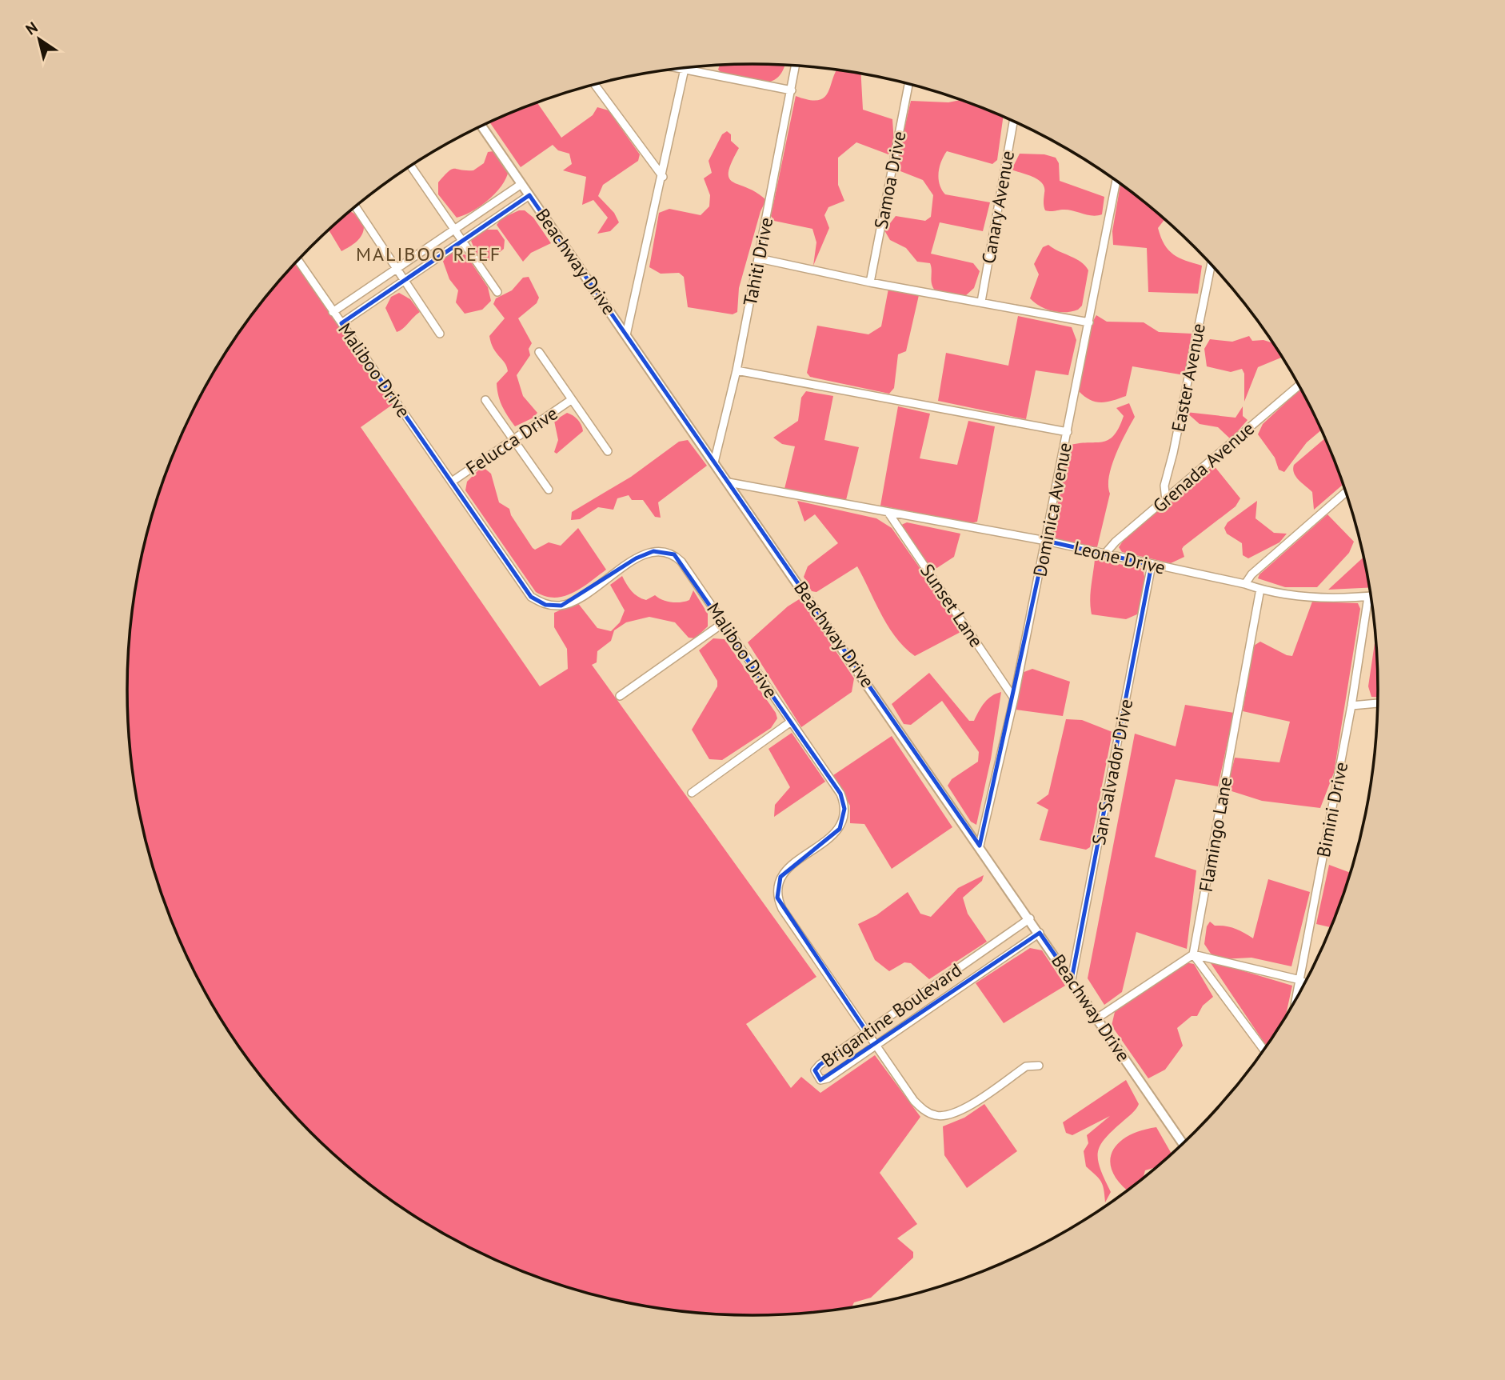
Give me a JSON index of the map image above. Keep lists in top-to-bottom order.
{
  "streets": {
    "street": [
      "Samoa Drive",
      "Canary Avenue",
      "Beachway Drive",
      "Tahiti Drive",
      "Maliboo Drive",
      "Easter Avenue",
      "Felucca Drive",
      "Grenada Avenue",
      "Dominica Avenue",
      "Leone Drive",
      "Sunset Lane",
      "San Salvador Drive",
      "Bimini Drive",
      "Flamingo Lane",
      "Brigantine Boulevard"
    ]
  },
  "crossings": [
    ["Beachway Drive", "Tahiti Drive"],
    ["Beachway Drive", "Dominica Avenue"],
    ["Beachway Drive", "Leone Drive"],
    ["Beachway Drive", "San Salvador Drive"],
    ["Beachway Drive", "Brigantine Boulevard"],
    ["Maliboo Drive", "Felucca Drive"],
    ["Maliboo Drive", "Brigantine Boulevard"],
    ["Easter Avenue", "Grenada Avenue"],
    ["Grenada Avenue", "Leone Drive"],
    ["Dominica Avenue", "Leone Drive"],
    ["Dominica Avenue", "Sunset Lane"],
    ["Leone Drive", "Sunset Lane"],
    ["Leone Drive", "San Salvador Drive"],
    ["Leone Drive", "Bimini Drive"],
    ["Leone Drive", "Flamingo Lane"]
  ],
  "districts": ["MALIBOO REEF"],
  "north": "top left"
}
